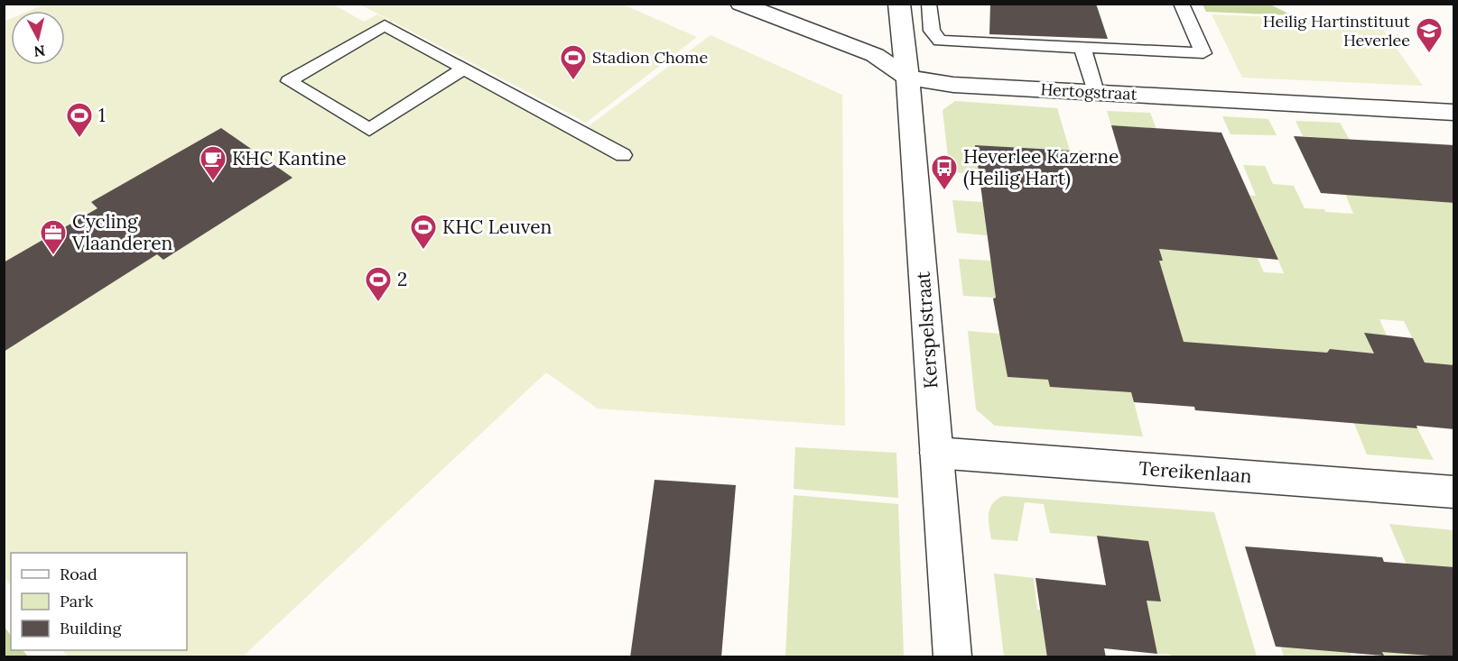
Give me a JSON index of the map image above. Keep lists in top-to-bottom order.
{
  "streets": {
    "street": ["Hertogstraat", "Kerspelstraat", "Tereikenlaan"]
  },
  "crossings": [
    ["Hertogstraat", "Kerspelstraat"],
    ["Kerspelstraat", "Tereikenlaan"]
  ],
  "places": {
    "school or university": ["Heilig Hartinstituut Heverlee"],
    "sports": [
      "Stadion Chome",
      "1",
      "KHC Leuven",
      "2"
    ],
    "cafe": ["KHC Kantine"],
    "bus stop": ["Heverlee Kazerne (Heilig Hart)"],
    "office": ["Cycling Vlaanderen"]
  },
  "legend": ["Road", "Park", "Building"],
  "north": "bottom"
}
